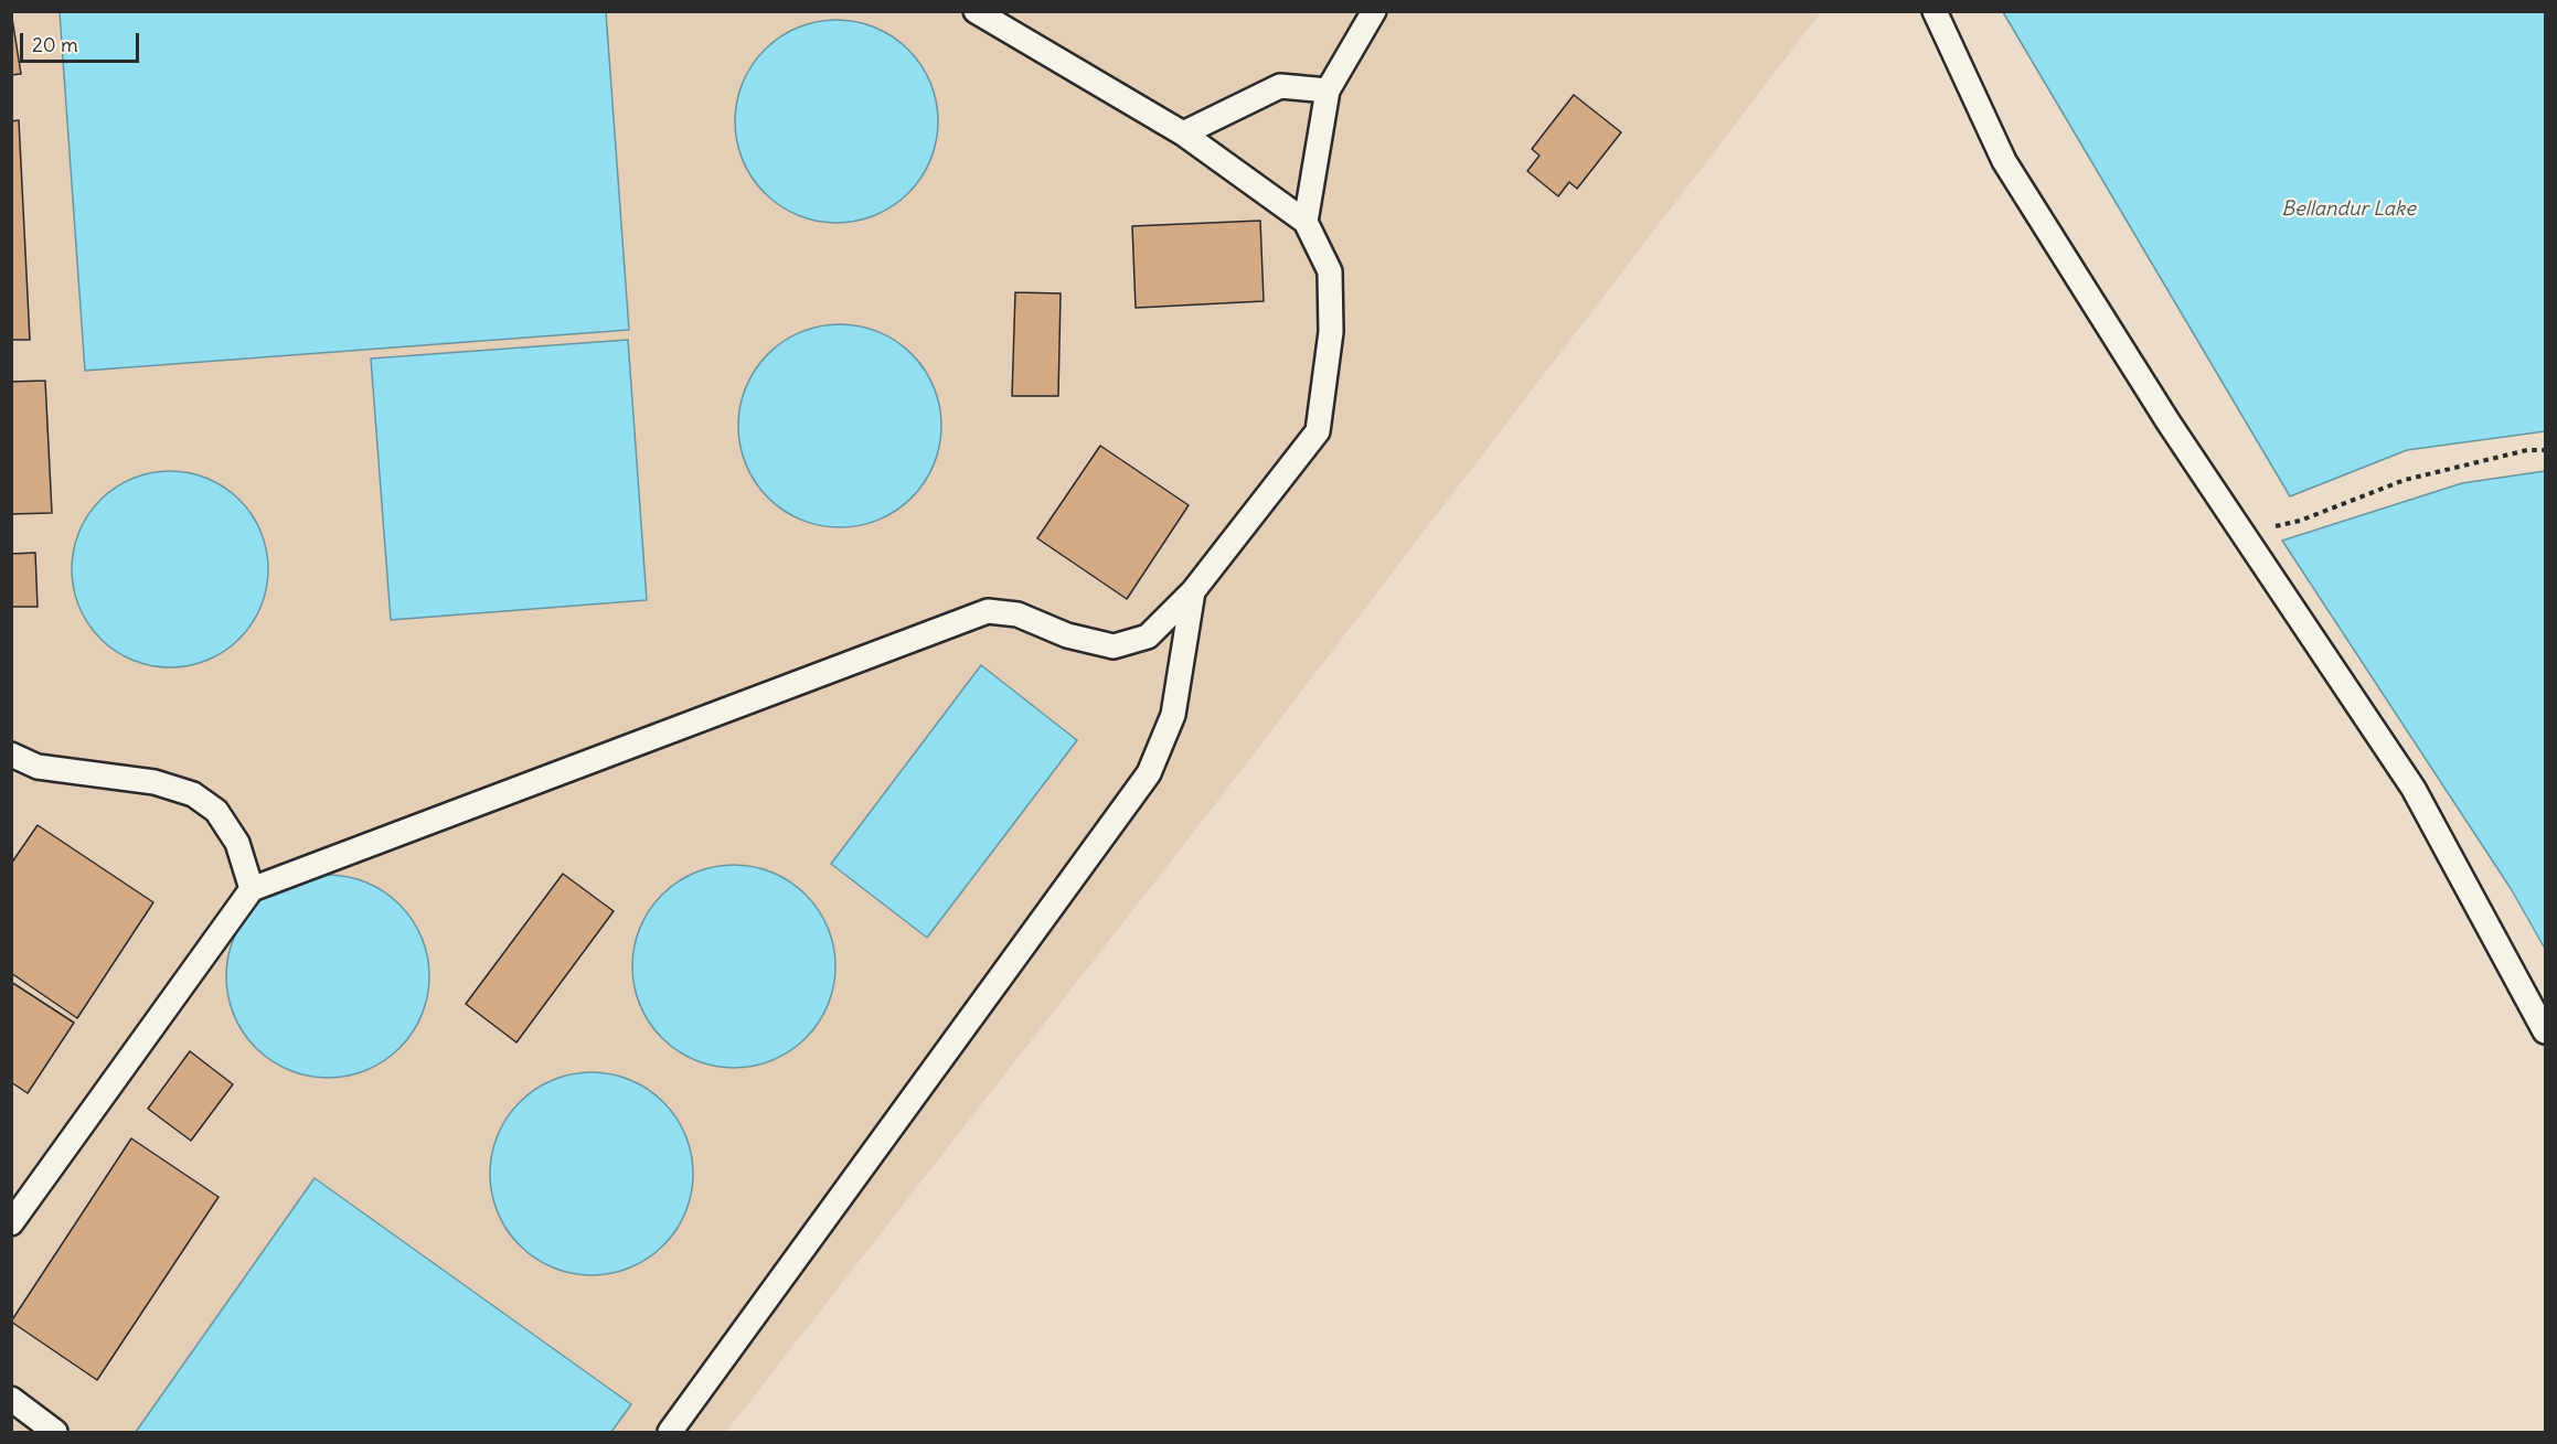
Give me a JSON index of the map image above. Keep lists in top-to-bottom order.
{
  "water": ["Bellandur Lake"],
  "scale_bar": "20 m"
}
